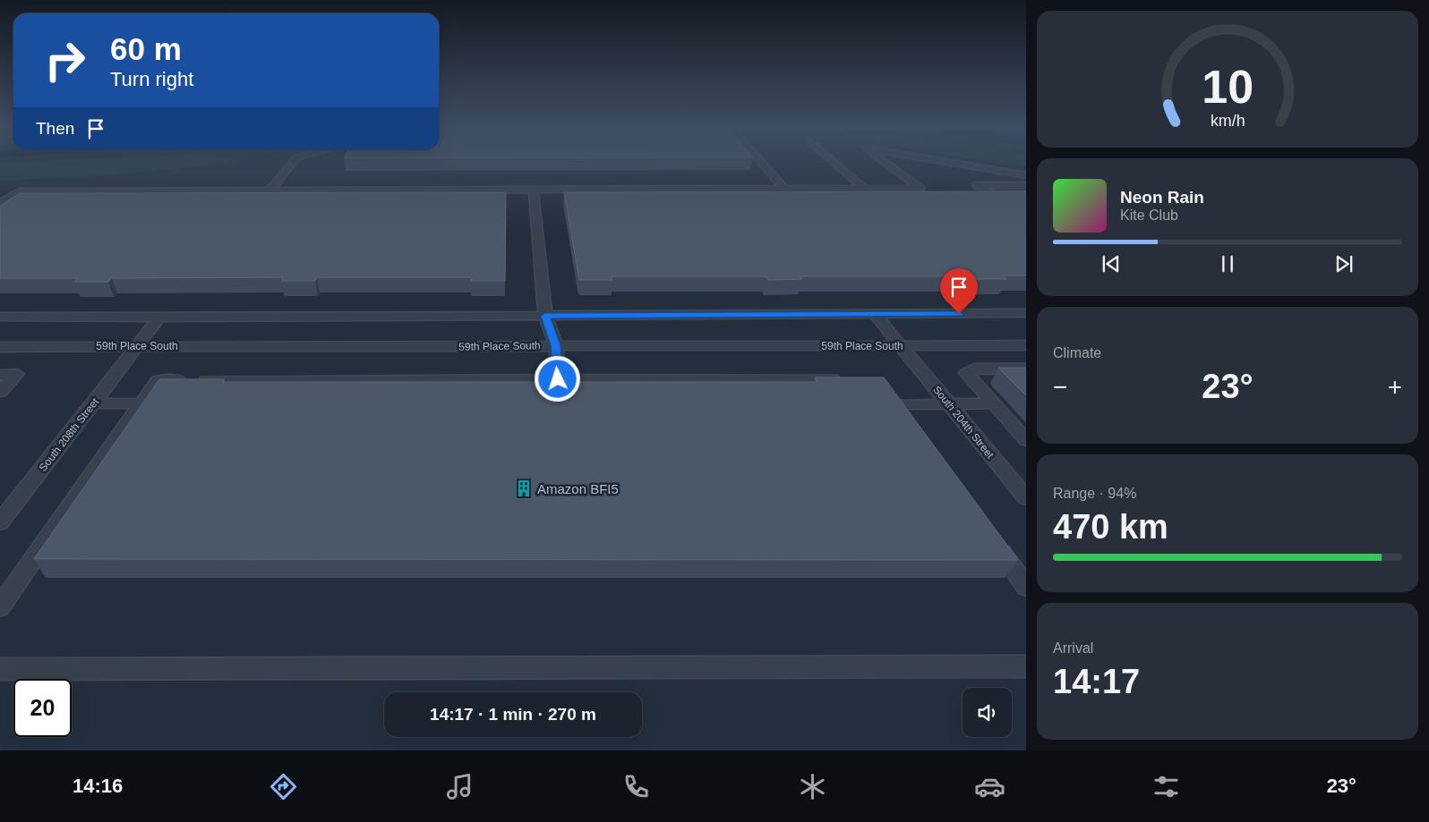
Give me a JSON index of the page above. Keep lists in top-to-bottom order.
{
  "streets": {
    "street": ["59th Place South", "South 204th Street", "South 208th Street"]
  },
  "crossings": [
    ["59th Place South", "South 204th Street"],
    ["59th Place South", "South 208th Street"]
  ],
  "places": {
    "building": ["Amazon BFI5"]
  },
  "page": {
    "turn": ["60 m", "Turn right"],
    "then": "Then",
    "song": ["Neon Rain", "Kite Club"],
    "tile": [
      "Climate",
      ["Range · 94%", "470 km"],
      ["Arrival", "14:17"]
    ],
    "heat": ["−", "23°", "+"],
    "limit": "20",
    "trip": "14:17 · 1 min · 270 m",
    "tabs": ["14:16", "23°"],
    "gauge": ["10", "km/h"]
  }
}
